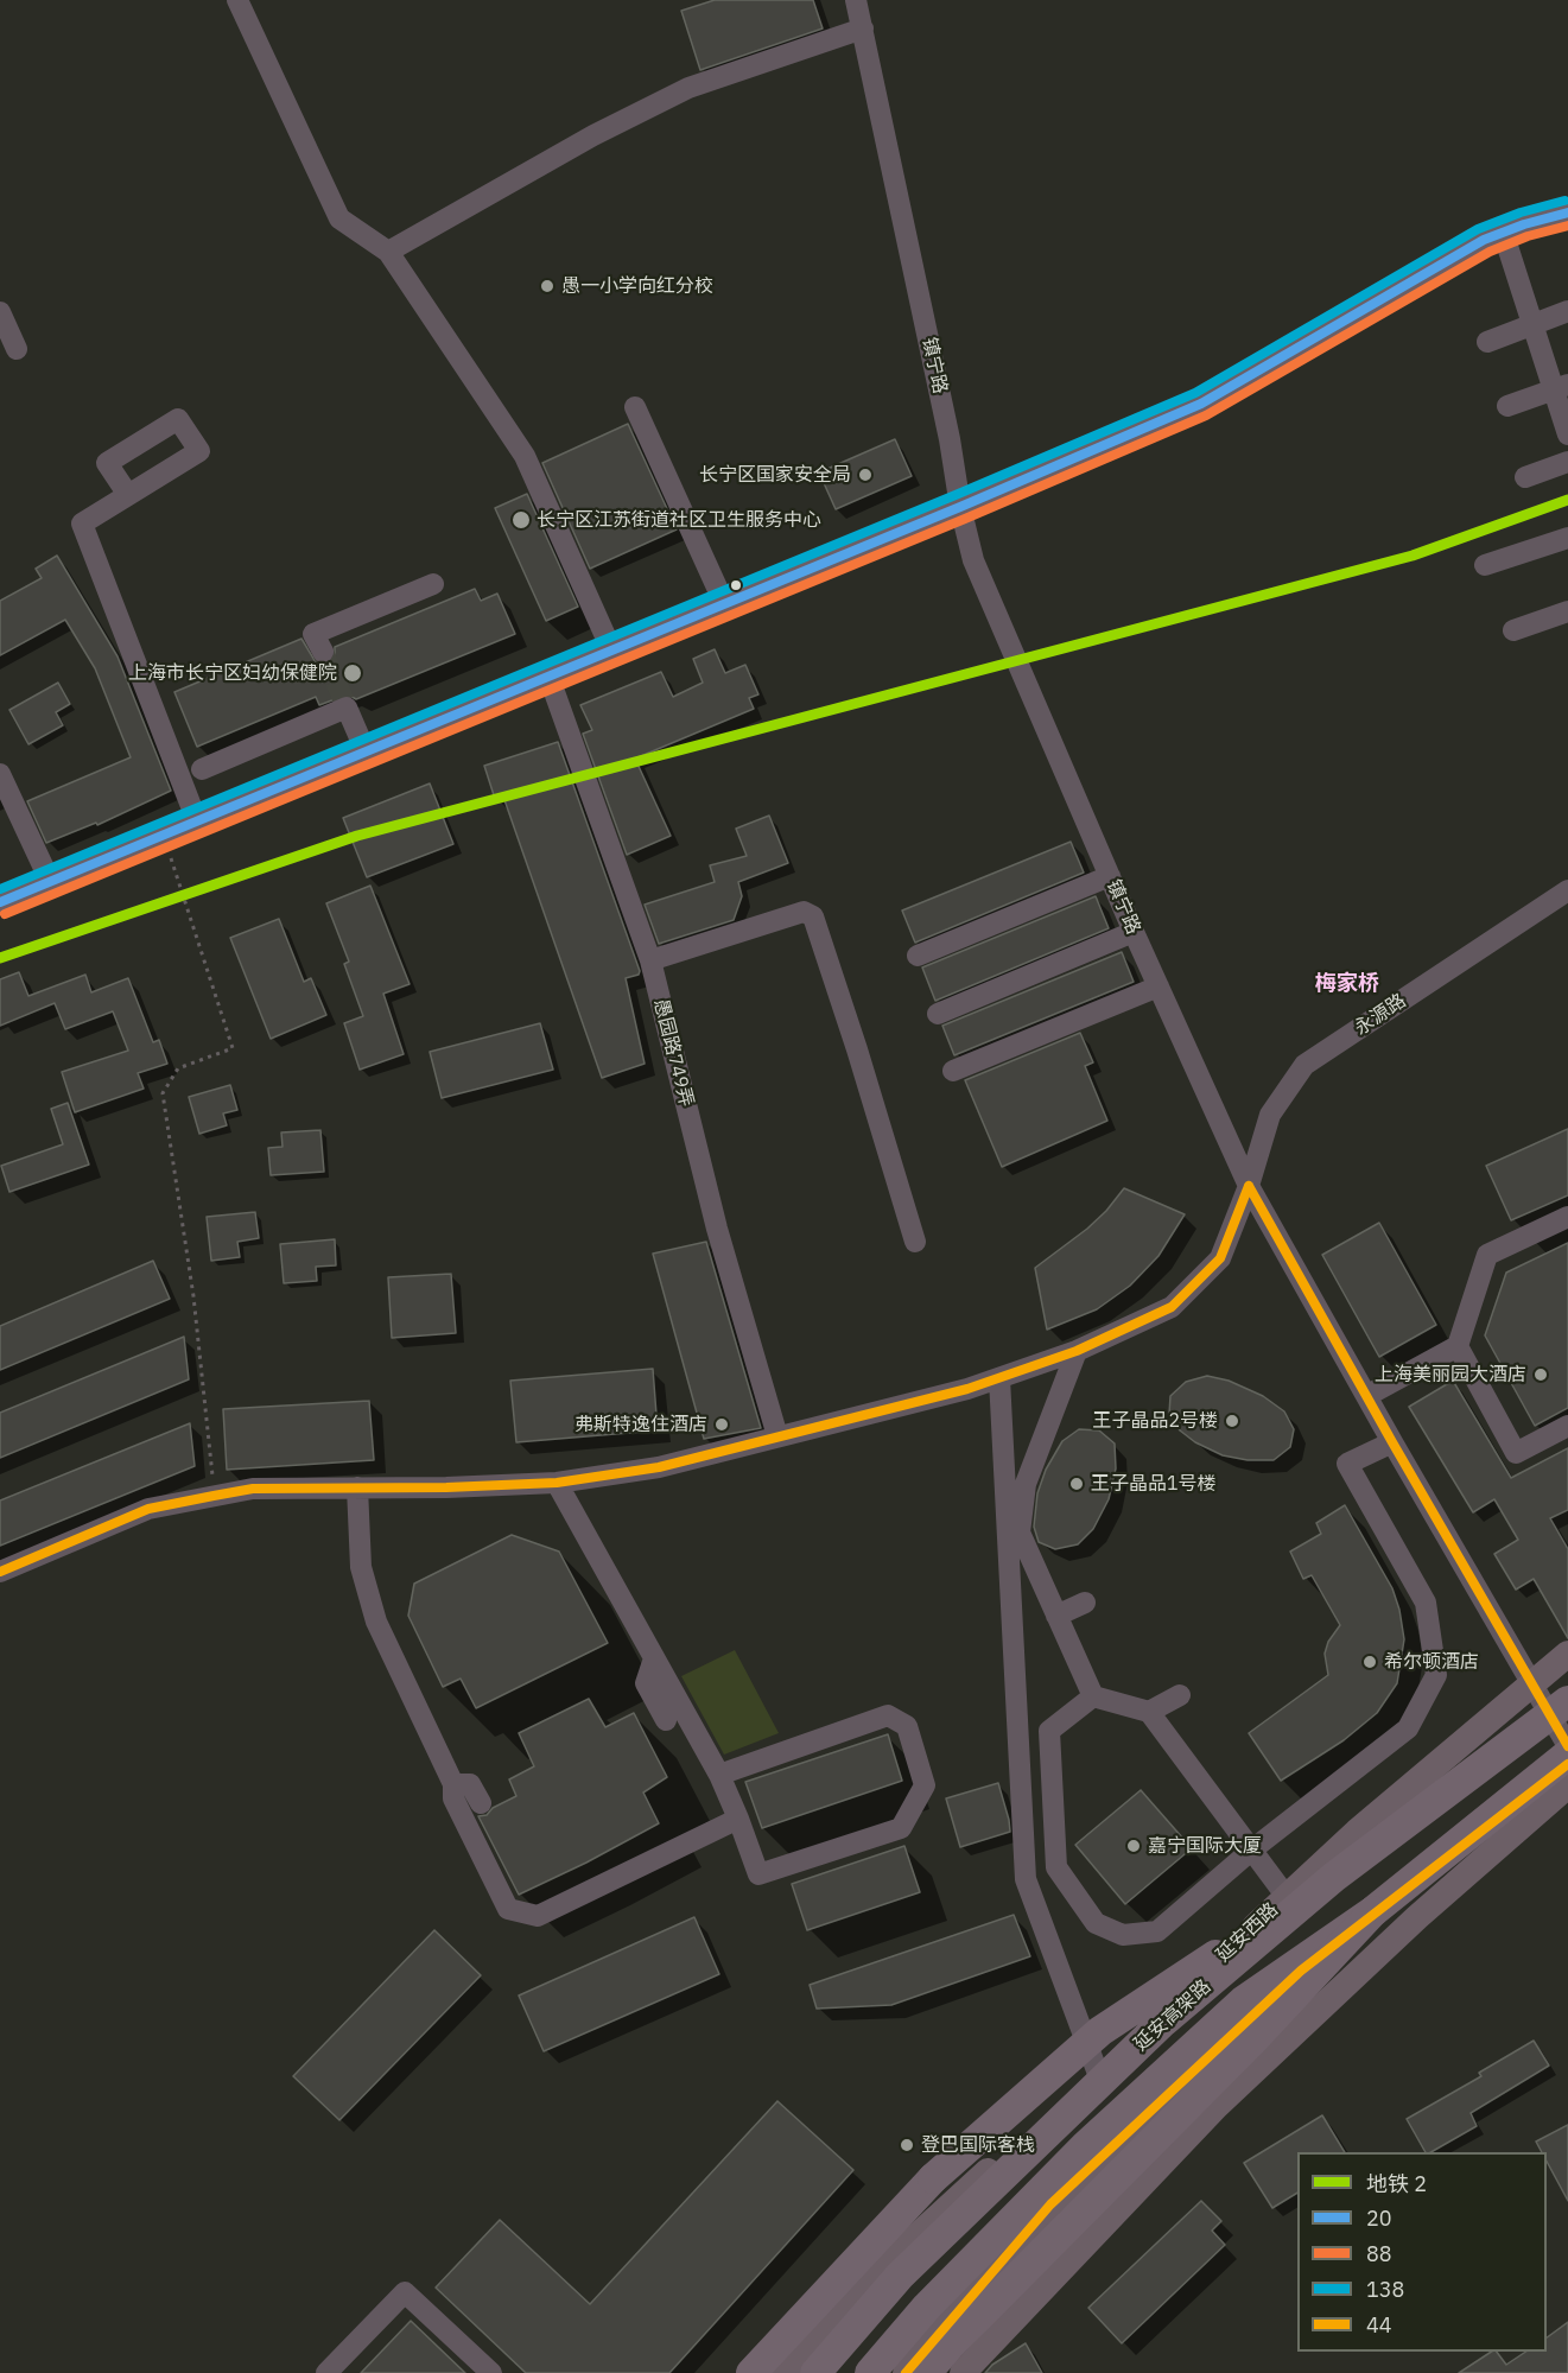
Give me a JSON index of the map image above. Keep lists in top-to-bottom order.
{
  "streets": {
    "highway": ["延安高架路"],
    "main road": ["延安西路"],
    "street": ["镇宁路", "永源路", "愚园路749弄"]
  },
  "crossings": [
    ["镇宁路", "永源路"],
    ["镇宁路", "延安西路"],
    ["永源路", "愚园路749弄"]
  ],
  "districts": ["梅家桥"],
  "places": [
    "愚一小学向红分校",
    "长宁区国家安全局",
    "长宁区江苏街道社区卫生服务中心",
    "上海市长宁区妇幼保健院",
    "上海美丽园大酒店",
    "王子晶品2号楼",
    "弗斯特逸住酒店",
    "王子晶品1号楼",
    "希尔顿酒店",
    "嘉宁国际大厦",
    "登巴国际客栈"
  ],
  "lines": [
    "transit line 138",
    "transit line 20",
    "transit line 88",
    "metro line 2",
    "transit line 44"
  ],
  "legend": [
    "地铁 2",
    "20",
    "88",
    "138",
    "44"
  ]
}
